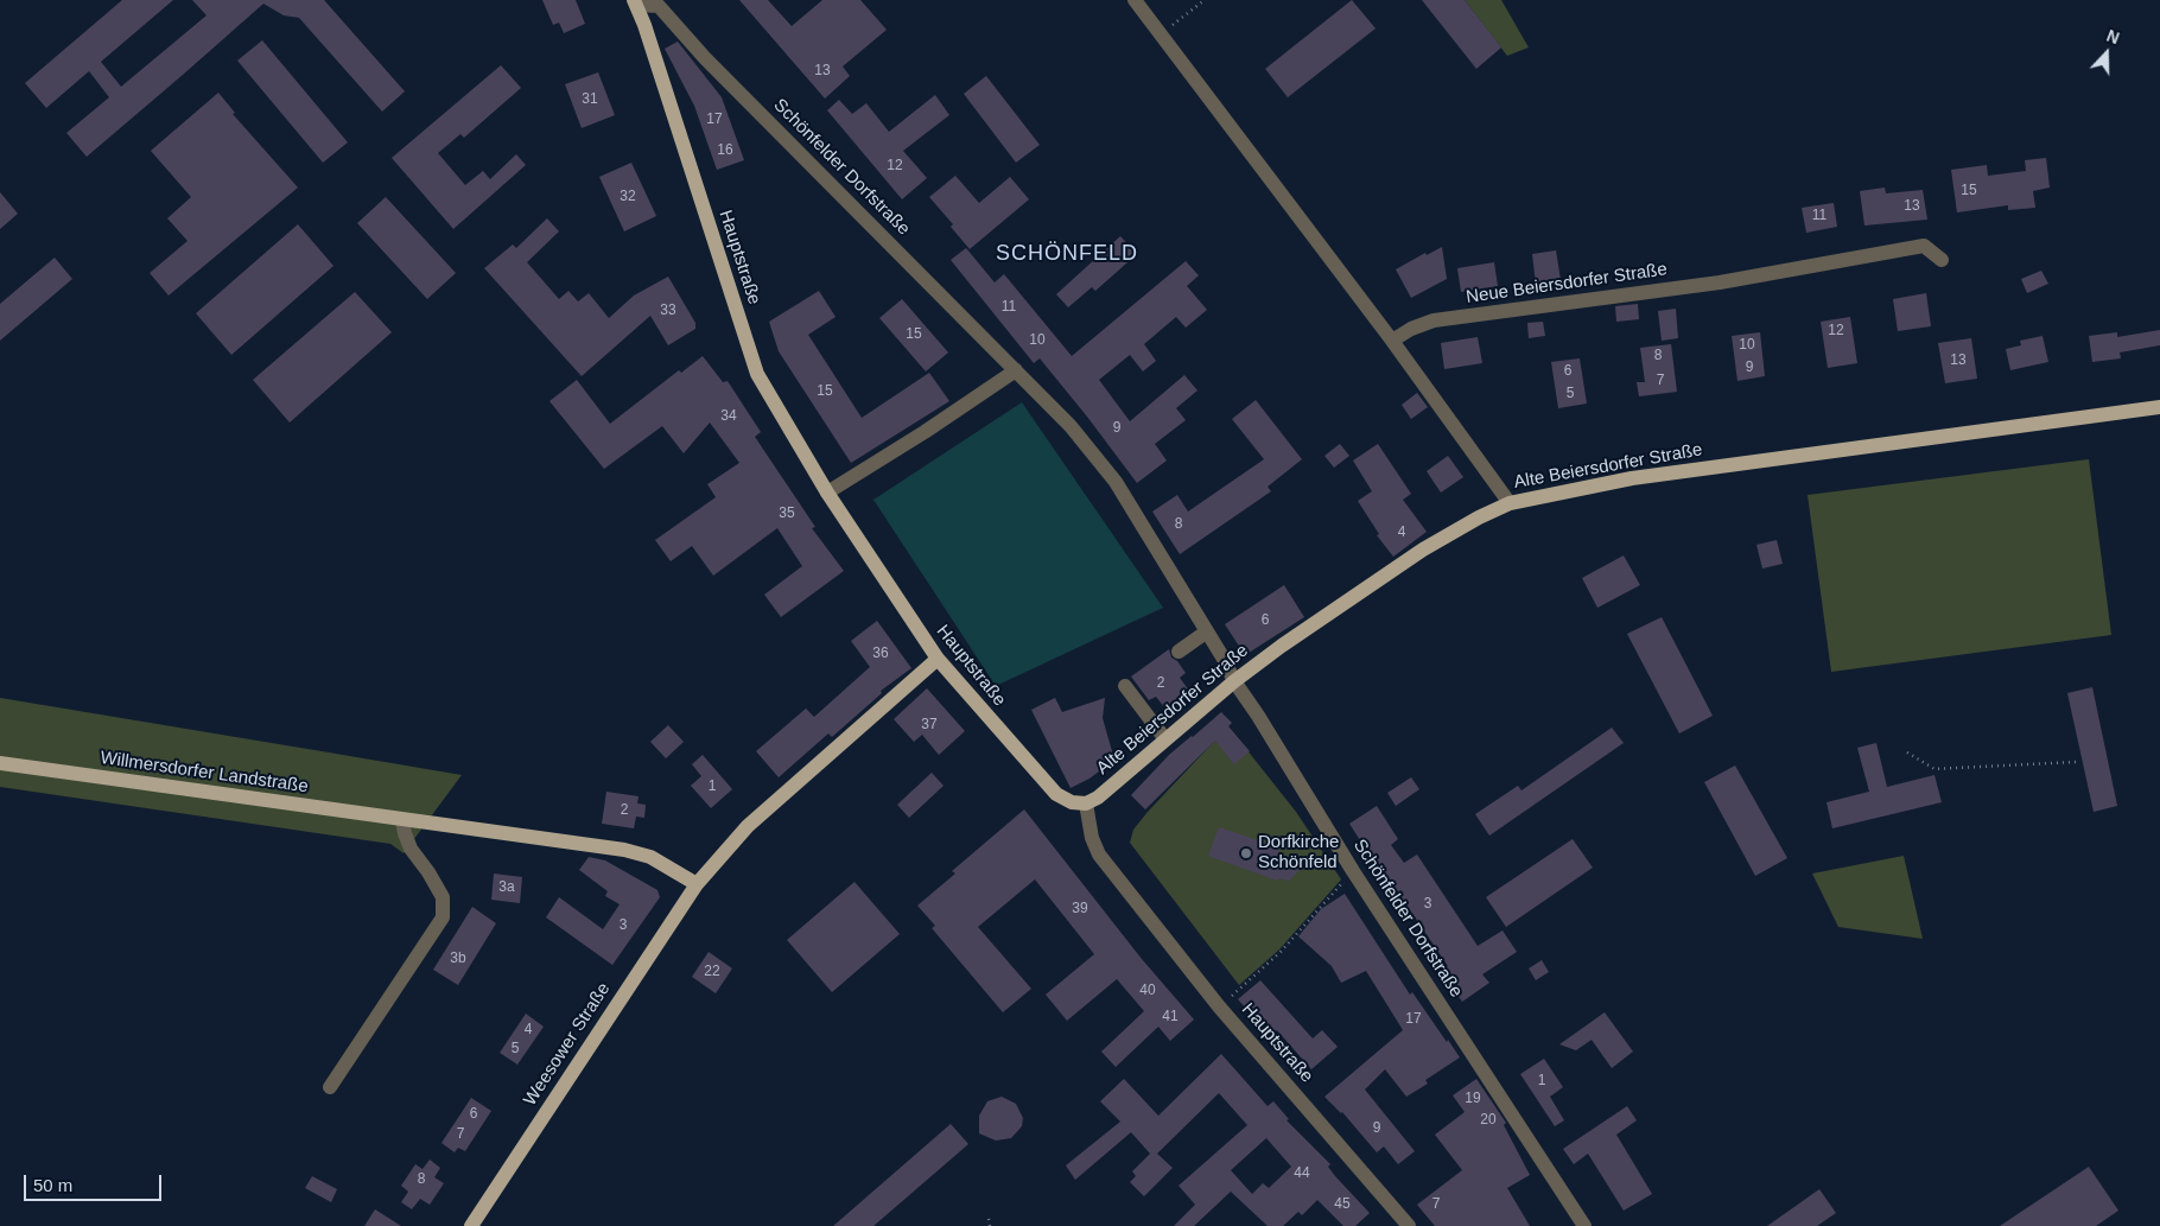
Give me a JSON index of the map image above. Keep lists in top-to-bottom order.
{
  "streets": {
    "main road": [
      "Hauptstraße",
      "Alte Beiersdorfer Straße",
      "Willmersdorfer Landstraße",
      "Weesower Straße"
    ],
    "street": ["Schönfelder Dorfstraße", "Neue Beiersdorfer Straße"]
  },
  "crossings": [
    ["Schönfelder Dorfstraße", "Hauptstraße"],
    ["Schönfelder Dorfstraße", "Alte Beiersdorfer Straße"],
    ["Hauptstraße", "Alte Beiersdorfer Straße"],
    ["Hauptstraße", "Weesower Straße"]
  ],
  "districts": ["SCHÖNFELD"],
  "places": ["Dorfkirche Schönfeld"],
  "house_numbers": [
    "13",
    "31",
    "17",
    "16",
    "12",
    "15",
    "32",
    "13",
    "11",
    "11",
    "33",
    "12",
    "15",
    "10",
    "10",
    "8",
    "13",
    "9",
    "6",
    "7",
    "15",
    "5",
    "34",
    "9",
    "35",
    "8",
    "4",
    "6",
    "36",
    "2",
    "37",
    "1",
    "2",
    "3a",
    "3",
    "39",
    "3",
    "3b",
    "22",
    "40",
    "41",
    "17",
    "4",
    "5",
    "1",
    "19",
    "6",
    "20",
    "9",
    "7",
    "44",
    "8",
    "45",
    "7"
  ],
  "scale_bar": "50 m",
  "north": "top"
}
